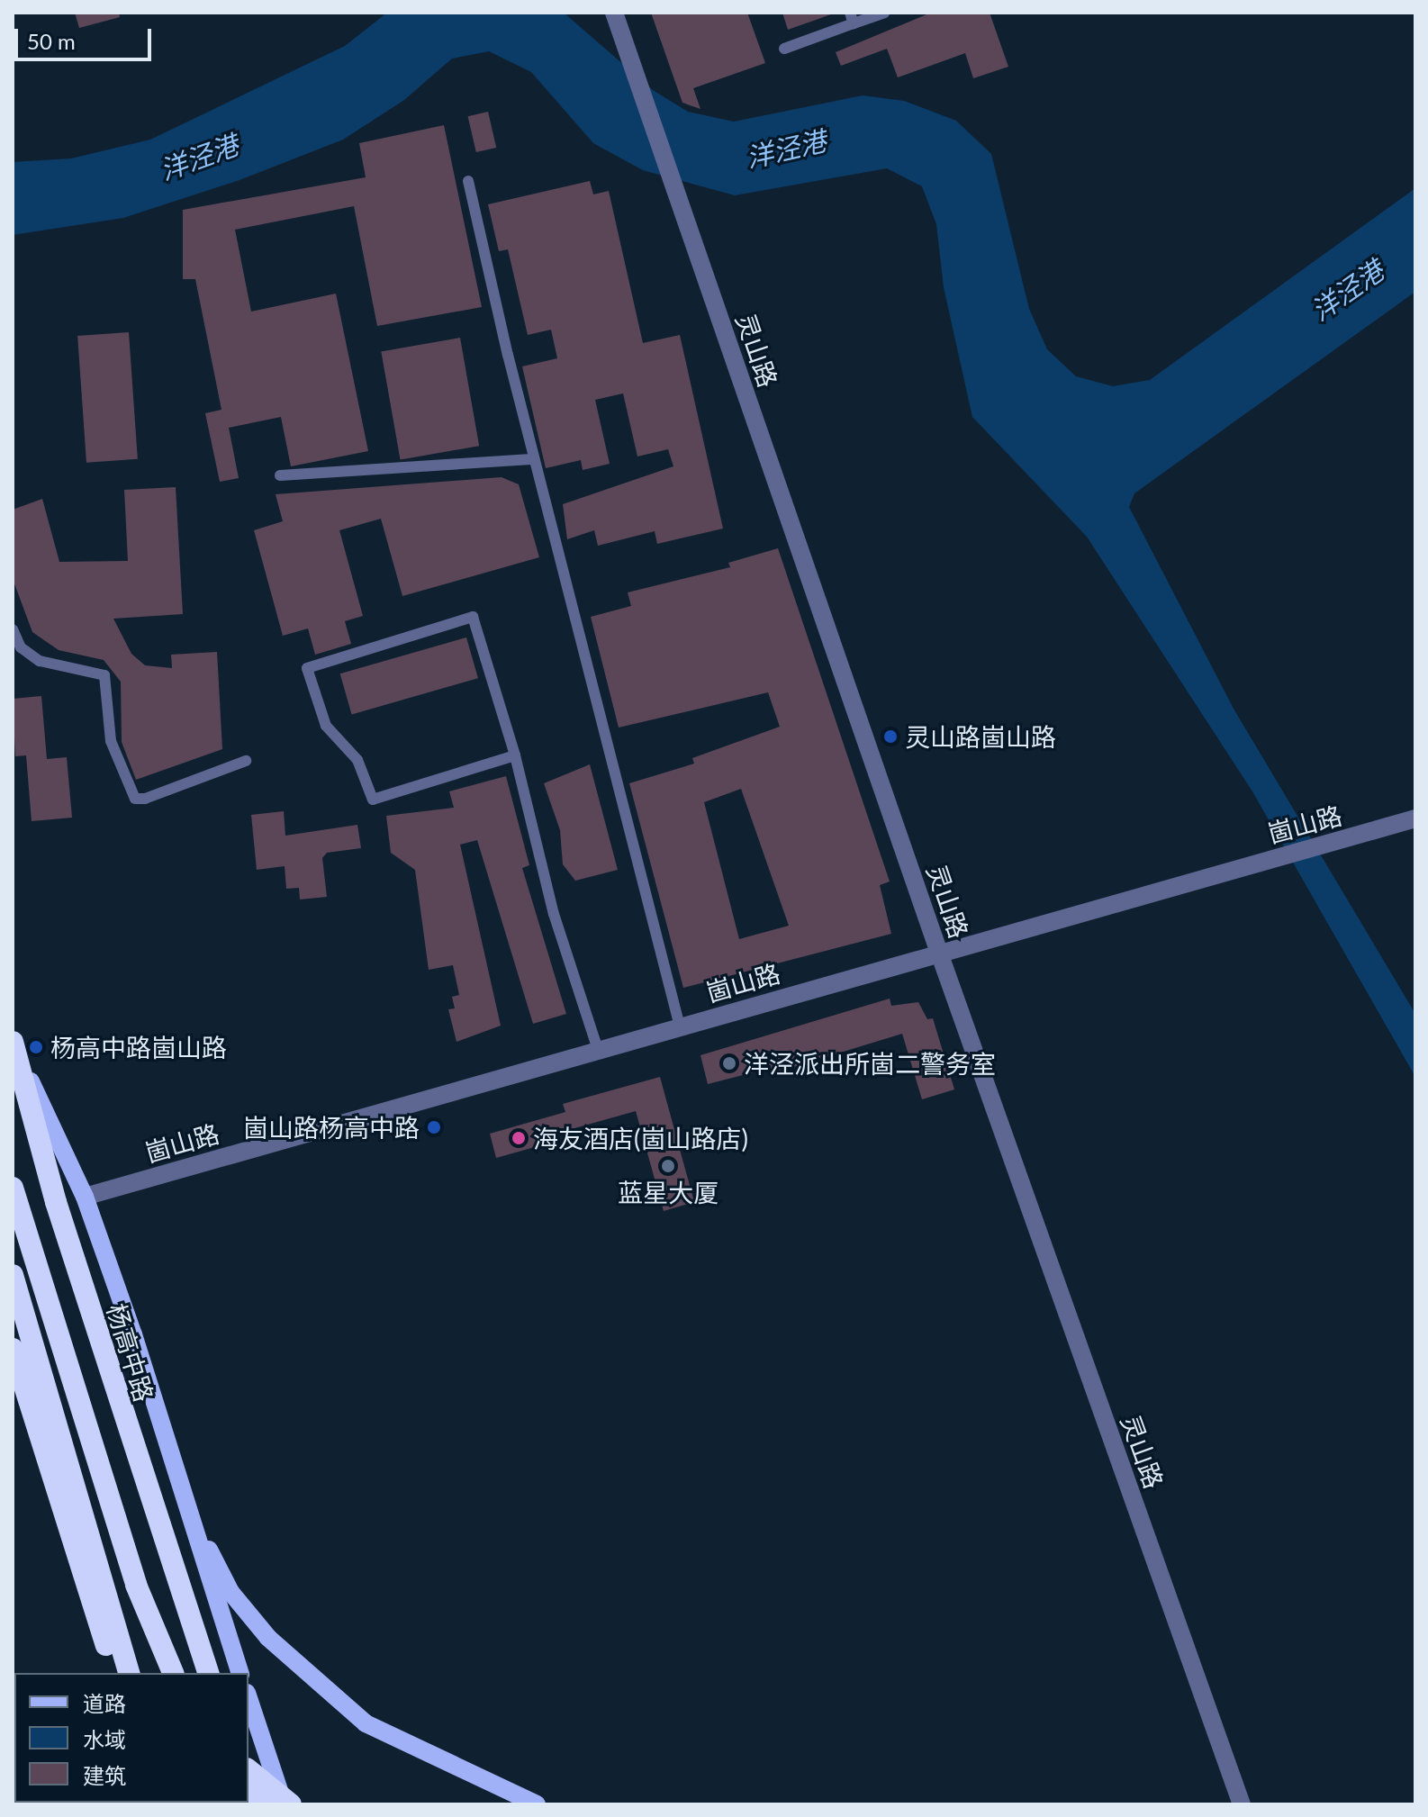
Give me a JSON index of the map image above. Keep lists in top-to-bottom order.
{
  "streets": {
    "highway": ["杨高中路"],
    "street": ["灵山路", "崮山路"]
  },
  "crossings": [
    ["灵山路", "崮山路"]
  ],
  "water": ["洋泾港"],
  "places": [
    "灵山路崮山路",
    "杨高中路崮山路",
    "洋泾派出所崮二警务室",
    "崮山路杨高中路",
    "海友酒店(崮山路店)",
    "蓝星大厦"
  ],
  "legend": ["道路", "水域", "建筑"],
  "scale_bar": "50 m"
}
